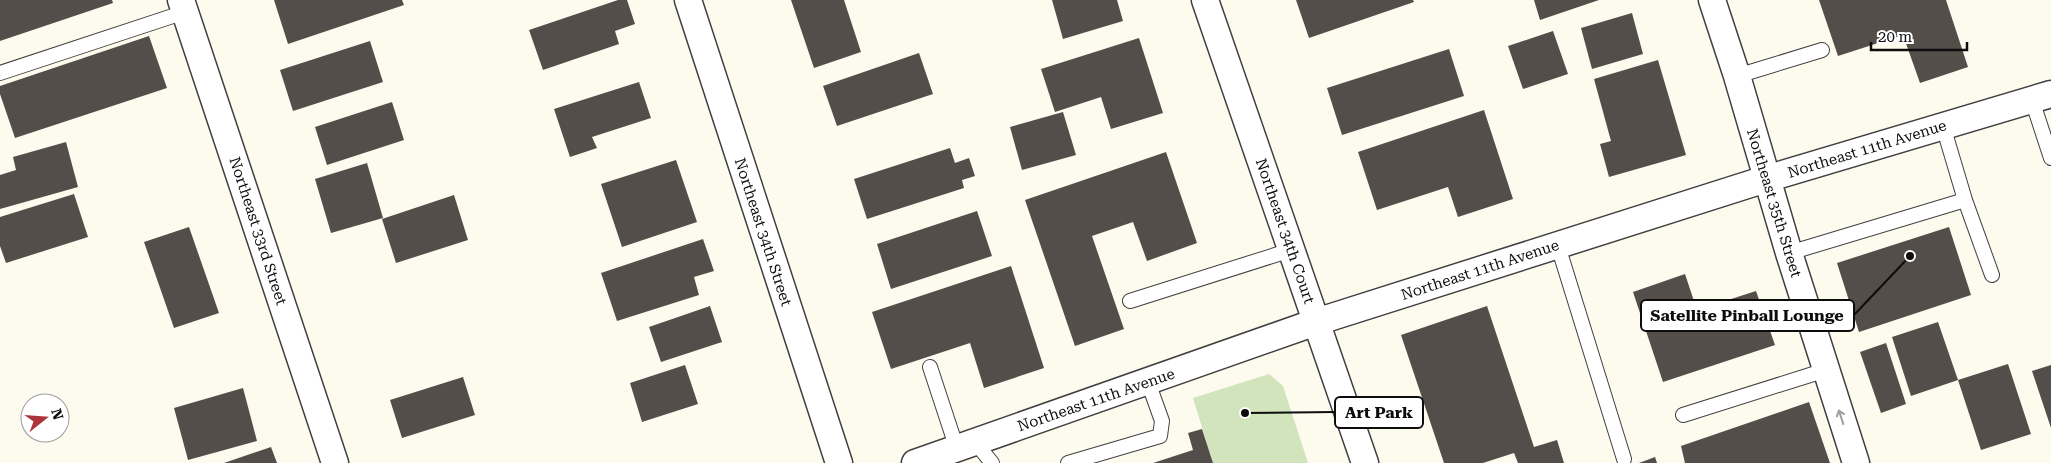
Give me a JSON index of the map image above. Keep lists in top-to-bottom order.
{
  "streets": {
    "street": [
      "Northeast 11th Avenue",
      "Northeast 35th Street",
      "Northeast 33rd Street",
      "Northeast 34th Court",
      "Northeast 34th Street"
    ]
  },
  "crossings": [
    ["Northeast 11th Avenue", "Northeast 35th Street"],
    ["Northeast 11th Avenue", "Northeast 34th Court"]
  ],
  "places": ["Satellite Pinball Lounge", "Art Park"],
  "scale_bar": "20 m",
  "north": "right"
}
